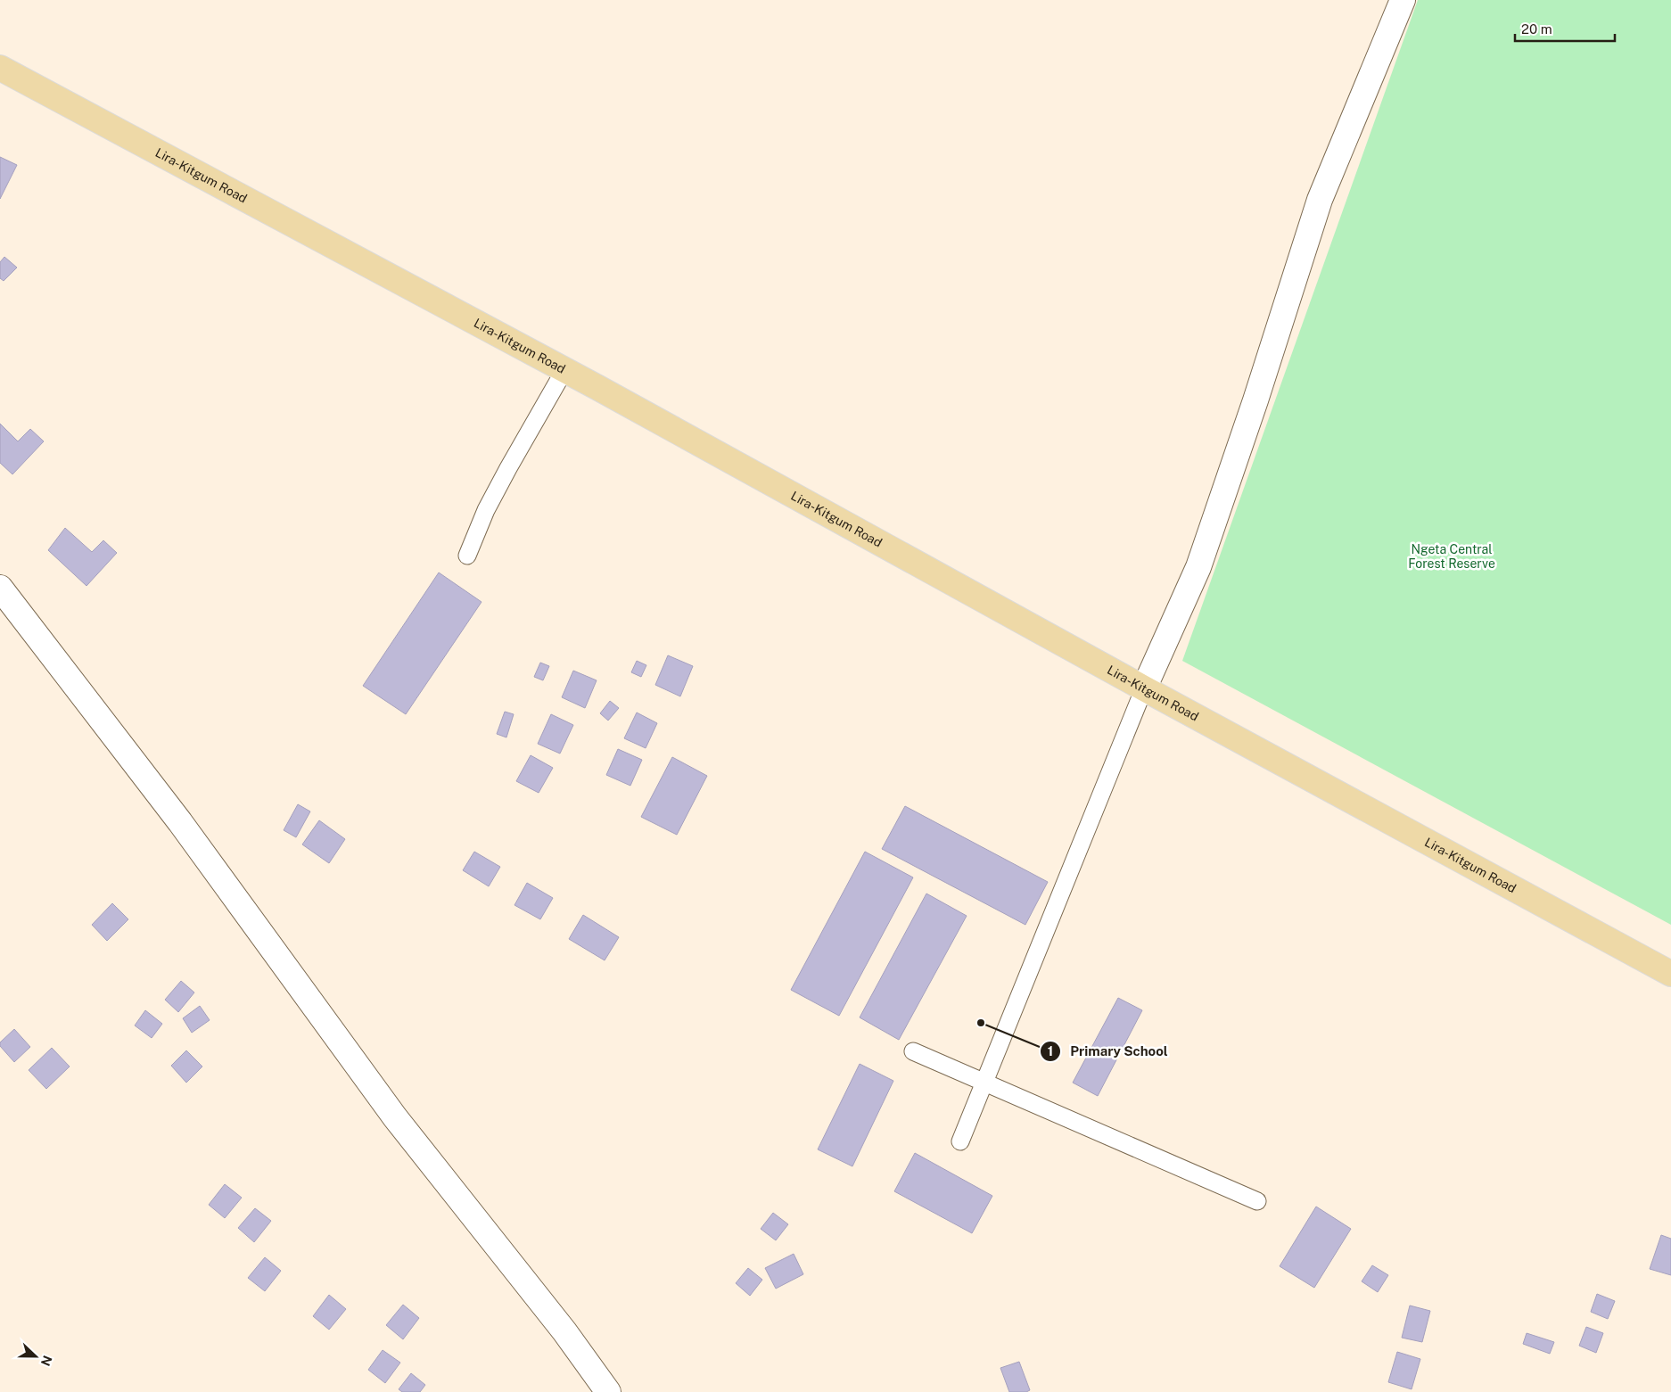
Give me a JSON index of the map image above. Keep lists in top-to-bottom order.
{
  "streets": {
    "main road": ["Lira-Kitgum Road"]
  },
  "parks": ["Ngeta Central Forest Reserve"],
  "places": ["Primary School"],
  "scale_bar": "20 m",
  "north": "right"
}
